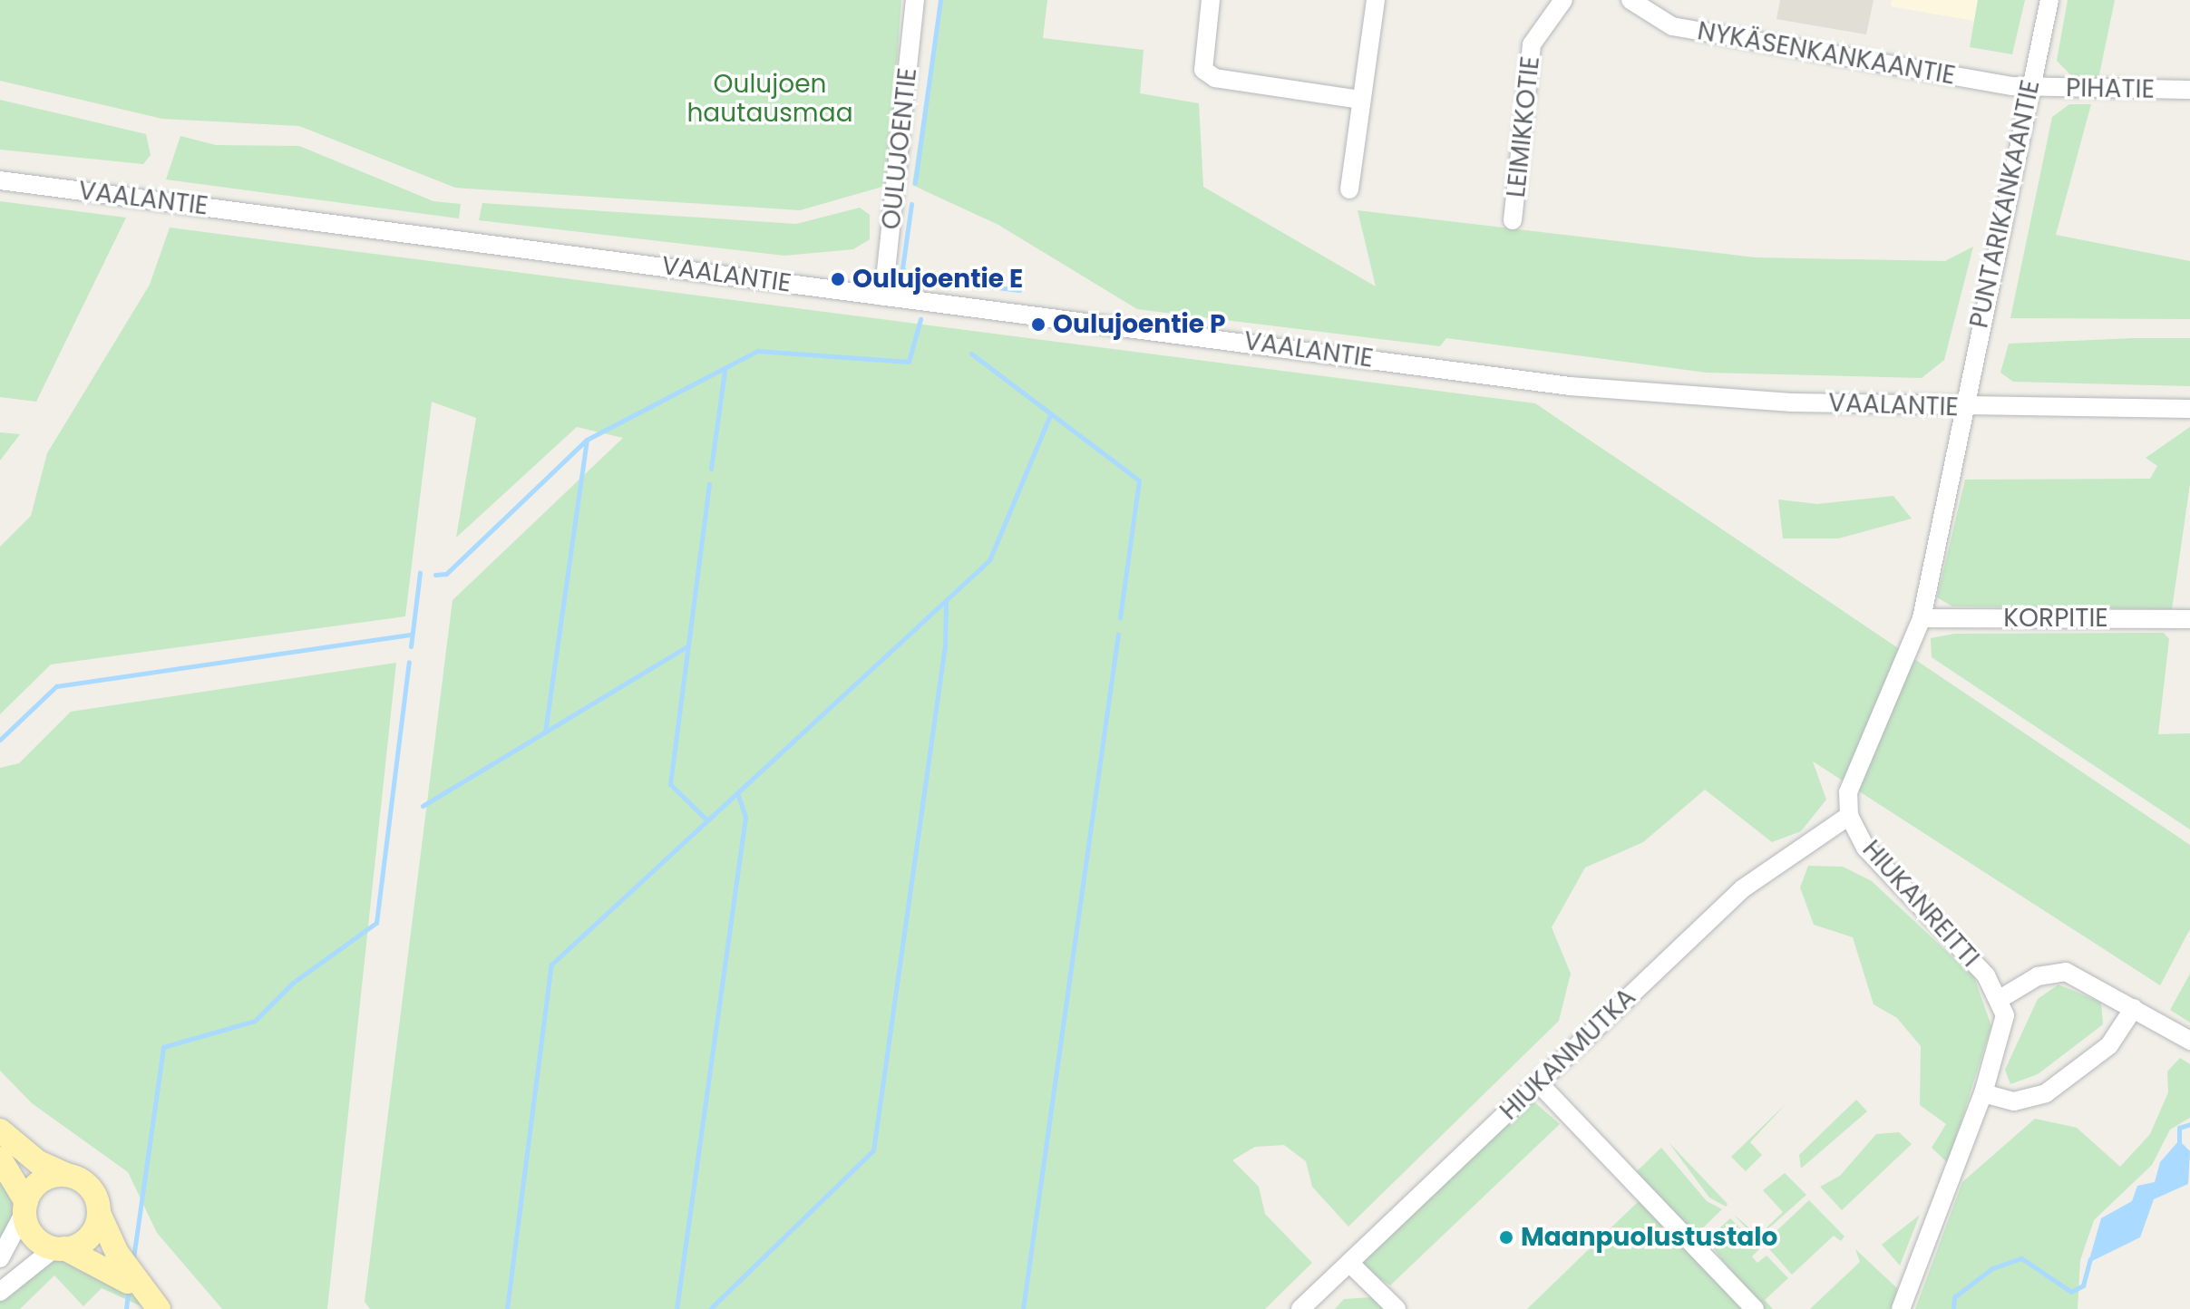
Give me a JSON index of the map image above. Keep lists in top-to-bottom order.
{
  "streets": {
    "street": [
      "NYKÄSENKANKAANTIE",
      "PIHATIE",
      "LEIMIKKOTIE",
      "OULUJOENTIE",
      "VAALANTIE",
      "PUNTARIKANKAANTIE",
      "KORPITIE",
      "HIUKANREITTI",
      "HIUKANMUTKA"
    ]
  },
  "crossings": [
    ["NYKÄSENKANKAANTIE", "PIHATIE"],
    ["NYKÄSENKANKAANTIE", "PUNTARIKANKAANTIE"],
    ["PIHATIE", "PUNTARIKANKAANTIE"],
    ["OULUJOENTIE", "VAALANTIE"],
    ["VAALANTIE", "PUNTARIKANKAANTIE"],
    ["VAALANTIE", "HIUKANREITTI"],
    ["PUNTARIKANKAANTIE", "HIUKANREITTI"],
    ["KORPITIE", "HIUKANREITTI"],
    ["HIUKANREITTI", "HIUKANMUTKA"]
  ],
  "parks": ["Oulujoen hautausmaa"],
  "places": ["Oulujoentie E", "Oulujoentie P", "Maanpuolustustalo"]
}
